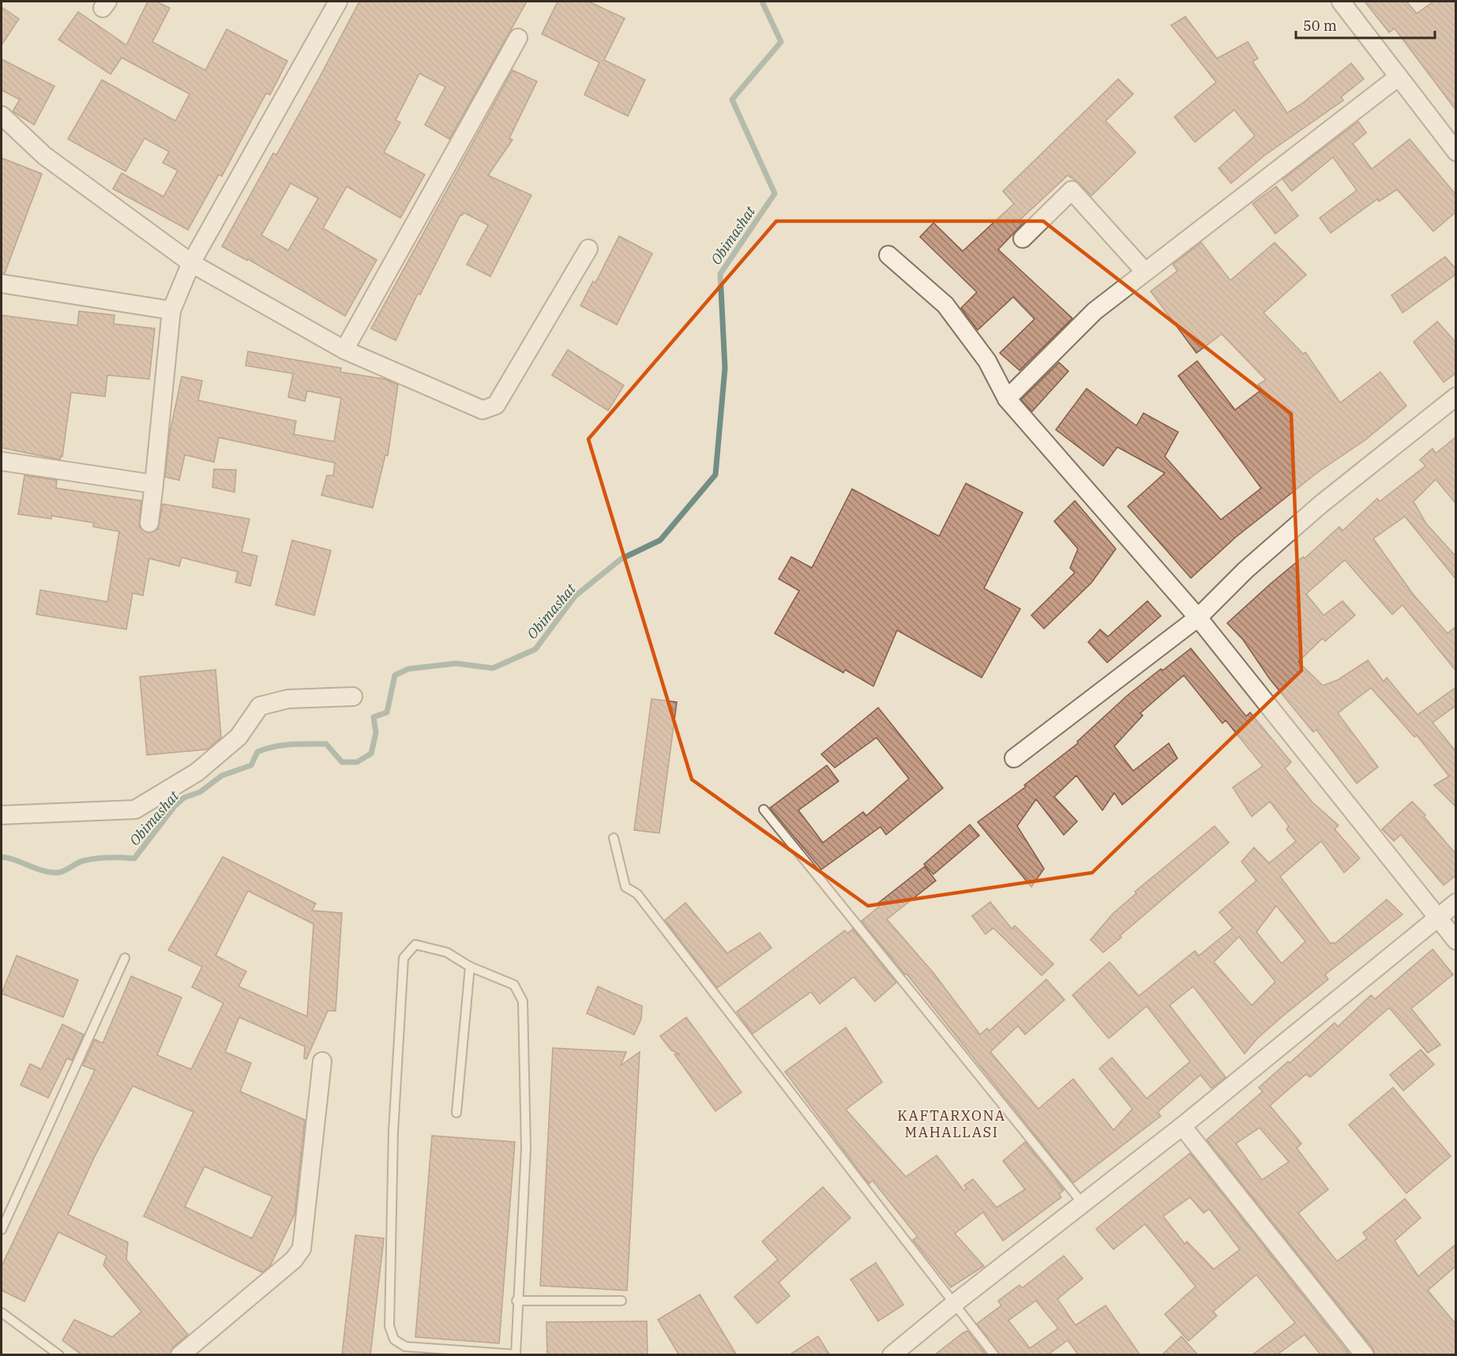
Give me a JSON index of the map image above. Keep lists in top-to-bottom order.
{
  "districts": ["KAFTARXONA MAHALLASI"],
  "water": ["Obimashat"],
  "scale_bar": "50 m"
}
